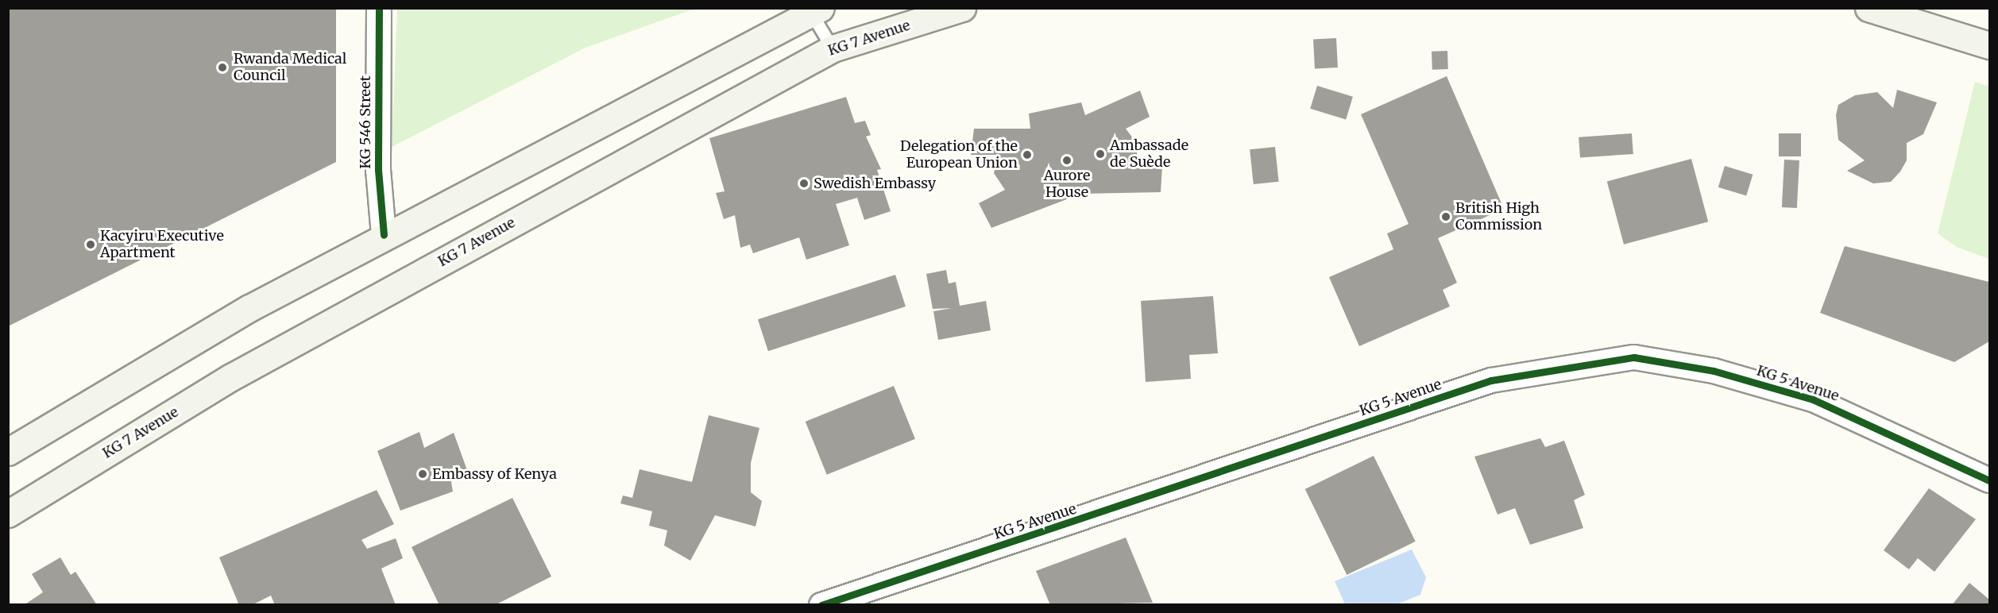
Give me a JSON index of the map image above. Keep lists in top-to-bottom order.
{
  "streets": {
    "main road": ["KG 7 Avenue"],
    "street": ["KG 546 Street", "KG 5 Avenue"]
  },
  "places": [
    "Rwanda Medical Council",
    "Ambassade de Suède",
    "Delegation of the European Union",
    "Aurore House",
    "Swedish Embassy",
    "British High Commission",
    "Kacyiru Executive Apartment",
    "Embassy of Kenya"
  ]
}
